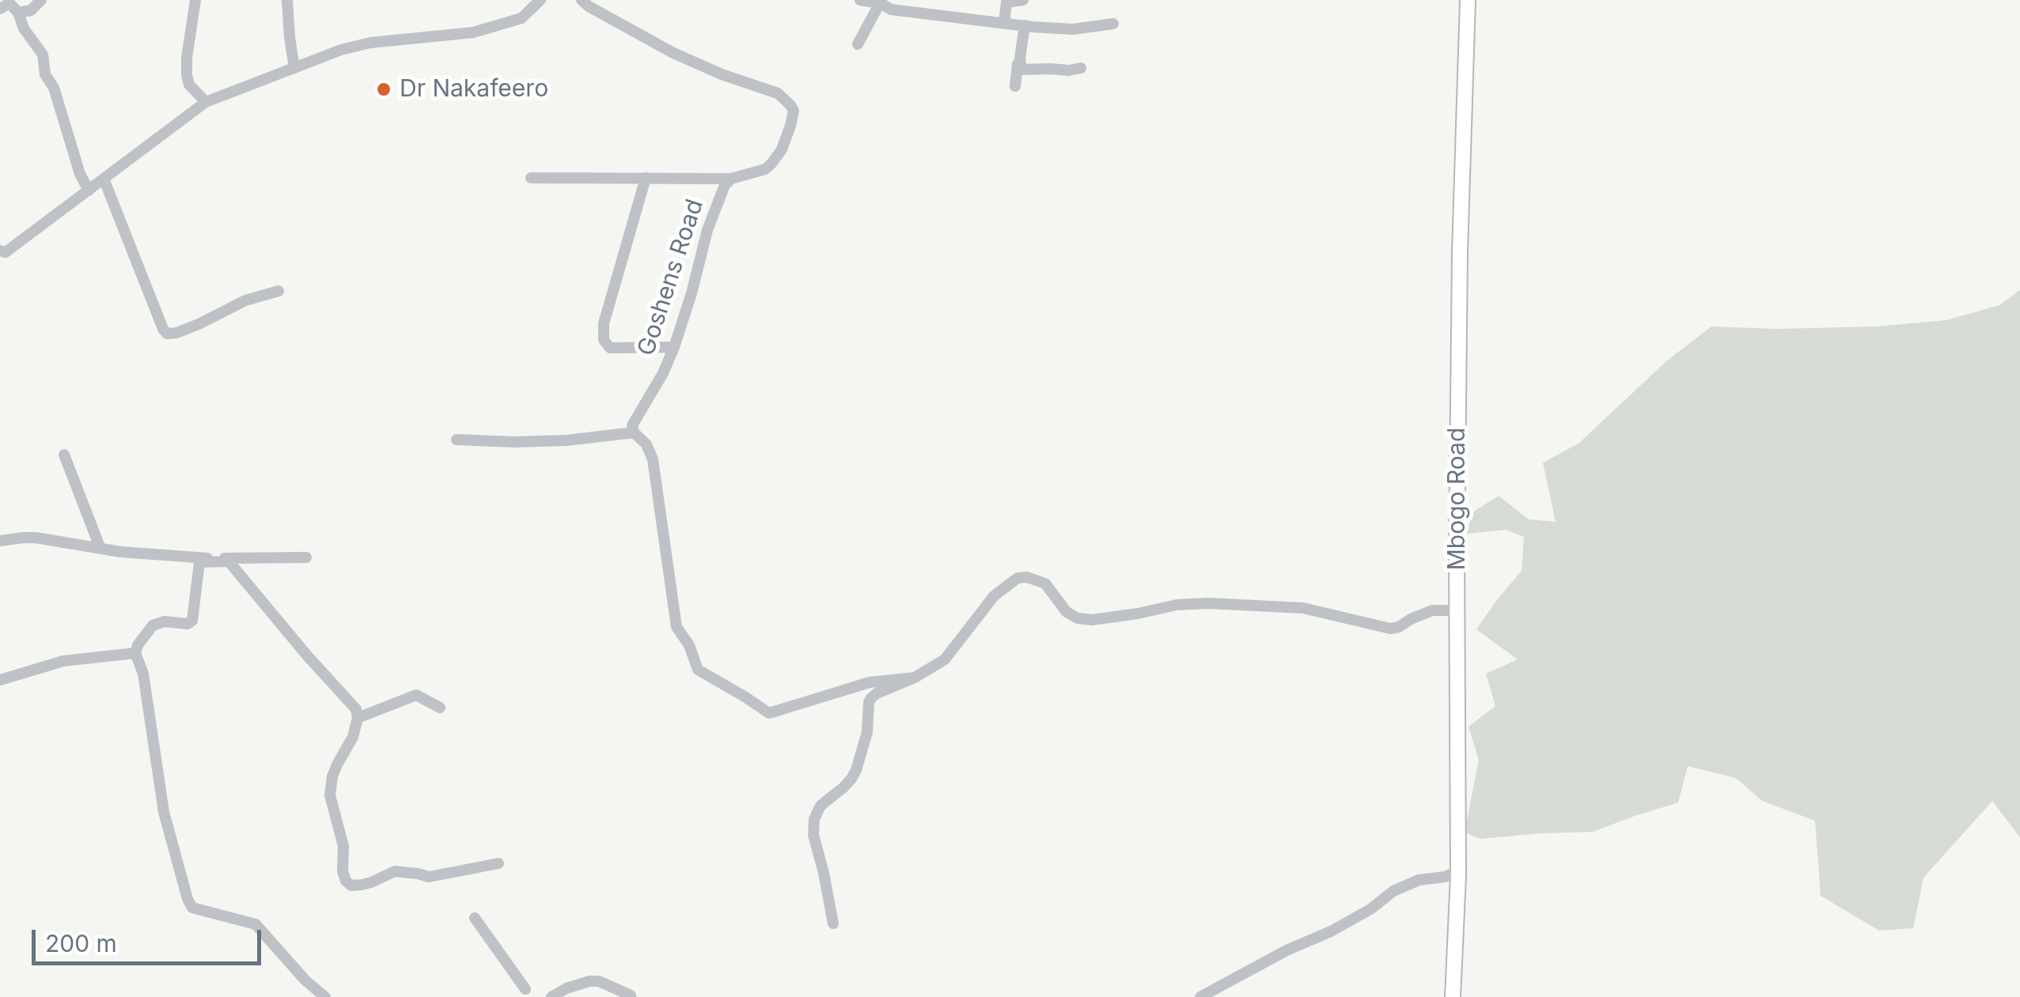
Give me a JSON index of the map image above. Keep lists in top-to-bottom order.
{
  "streets": {
    "main road": ["Mbogo Road"],
    "street": ["Goshens Road"]
  },
  "places": ["Dr Nakafeero"],
  "scale_bar": "200 m"
}
